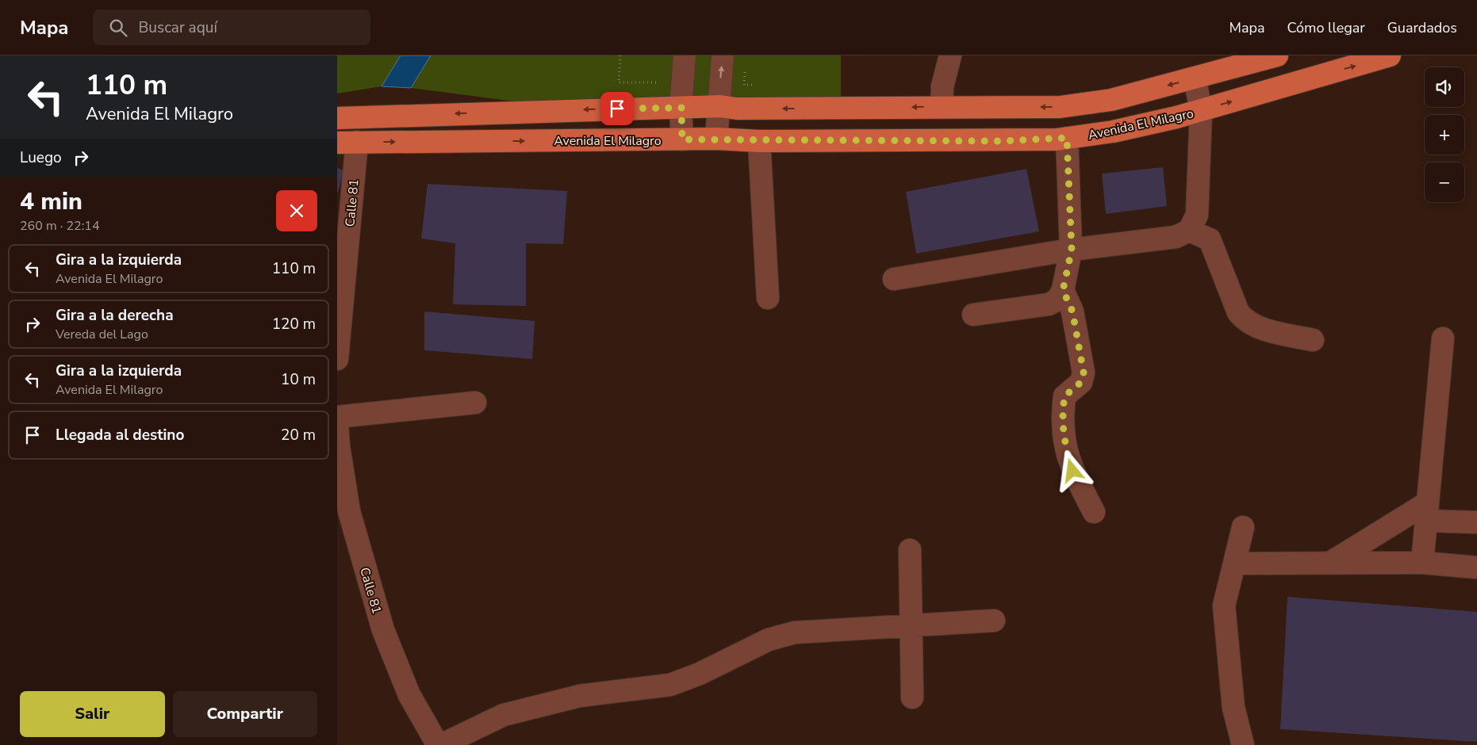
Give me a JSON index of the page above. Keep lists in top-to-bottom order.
{
  "streets": {
    "main road": ["Avenida El Milagro"],
    "street": ["Calle 81"]
  },
  "crossings": [
    ["Avenida El Milagro", "Calle 81"]
  ],
  "page": {
    "header": "Mapa",
    "search": "Buscar aquí",
    "nav": ["Mapa", "Cómo llegar", "Guardados"],
    "turn": ["110 m", "Avenida El Milagro"],
    "map_buttons": ["+", "−"],
    "then": "Luego",
    "heading": ["4 min", "260 m · 22:14"],
    "list": [
      {
        "name": "Gira a la izquierda",
        "note": "Avenida El Milagro",
        "value": "110 m"
      },
      {
        "name": "Gira a la derecha",
        "note": "Vereda del Lago",
        "value": "120 m"
      },
      {
        "name": "Gira a la izquierda",
        "note": "Avenida El Milagro",
        "value": "10 m"
      },
      {
        "name": "Llegada al destino",
        "value": "20 m"
      }
    ],
    "buttons": ["Salir", "Compartir"]
  }
}
